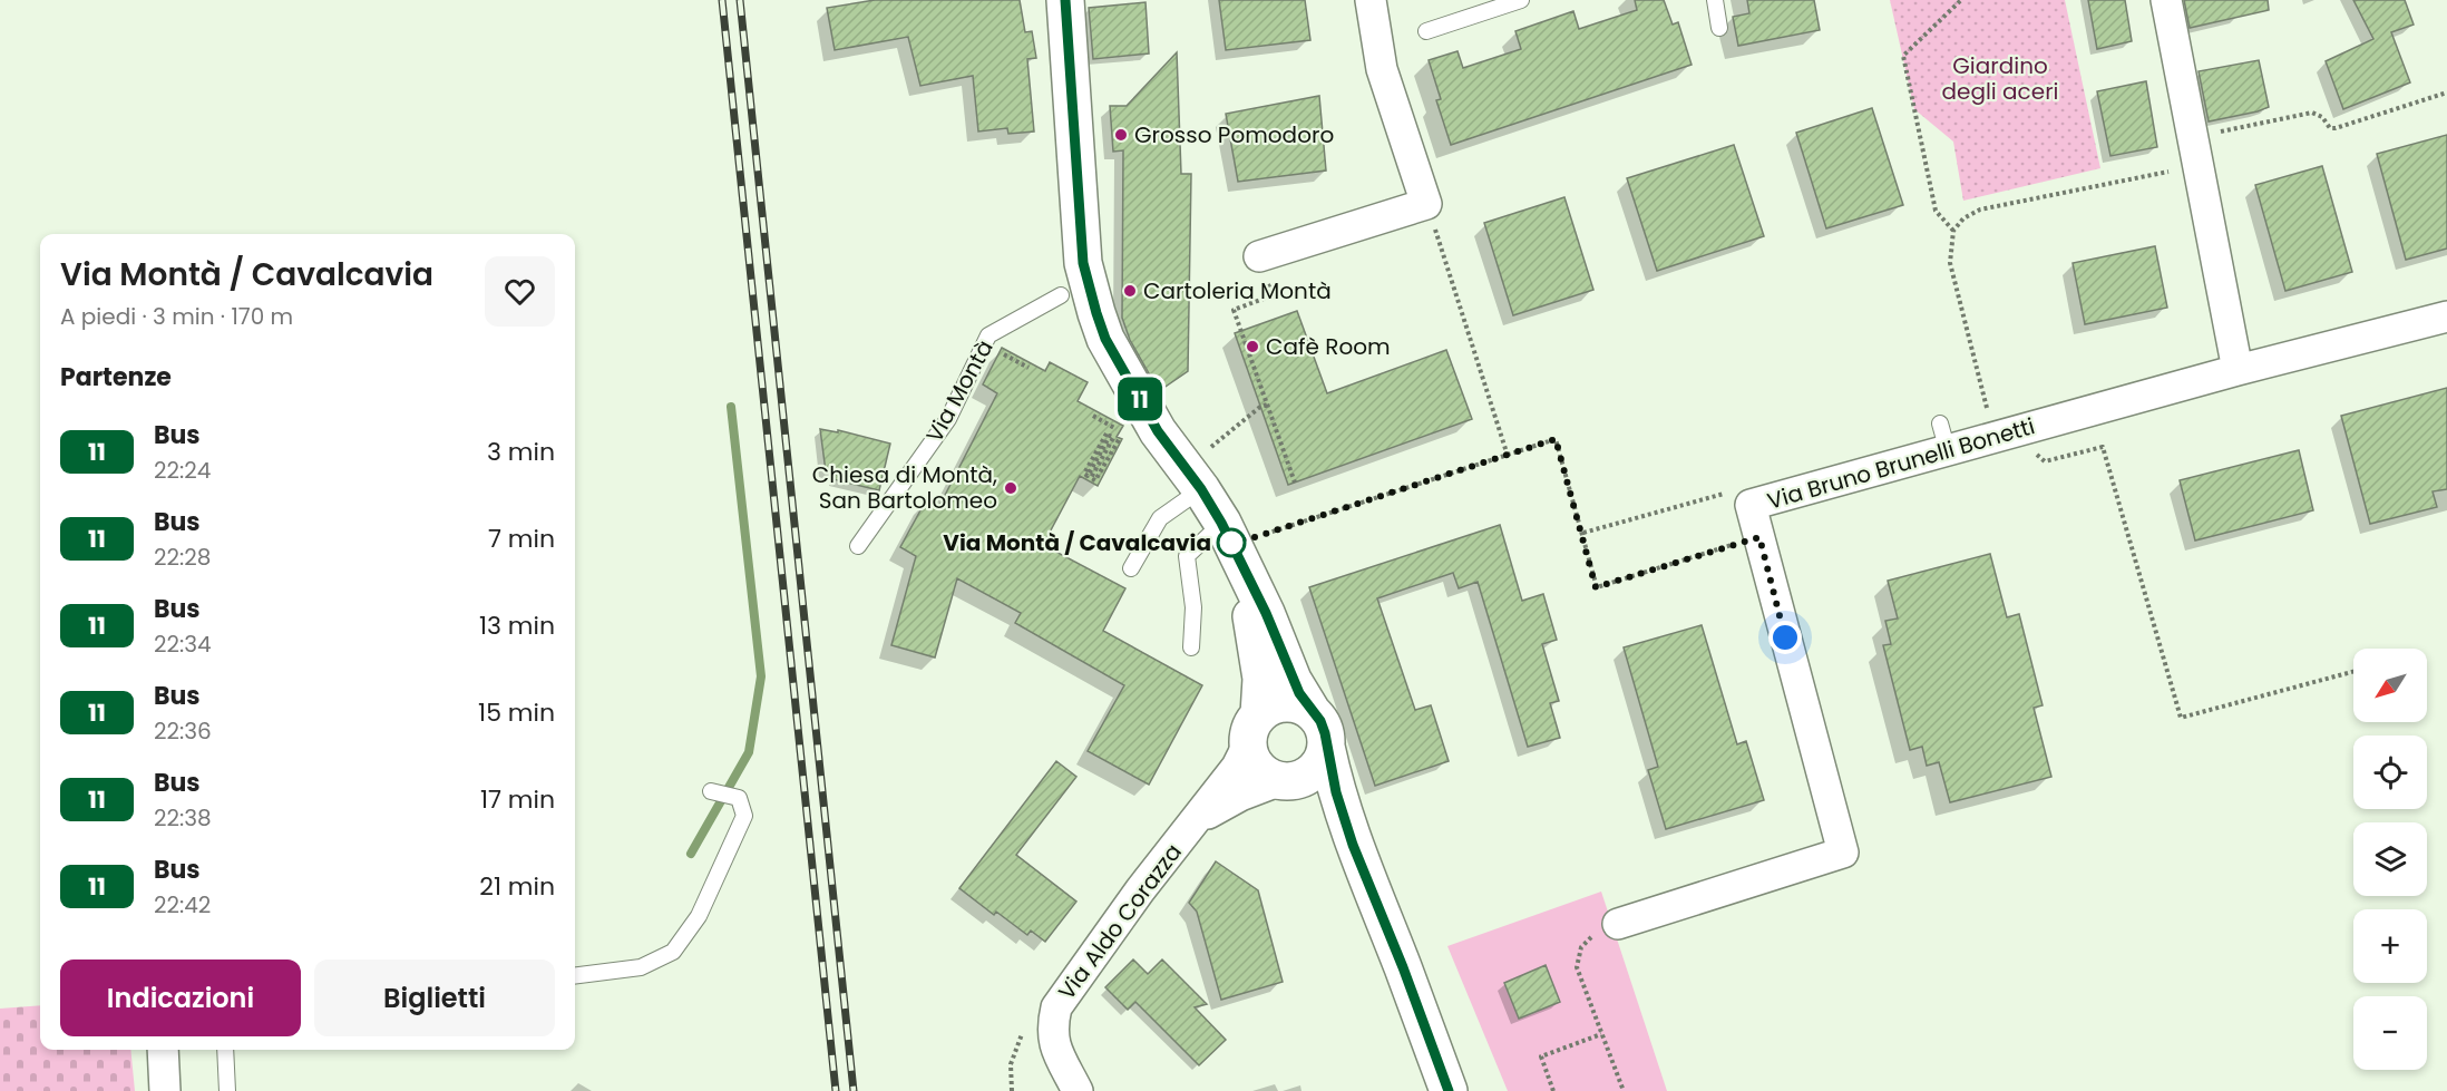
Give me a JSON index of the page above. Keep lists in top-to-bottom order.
{
  "streets": {
    "street": ["Via Bruno Brunelli Bonetti", "Via Aldo Corazza"],
    "lane": ["Via Montà"]
  },
  "parks": ["Giardino degli aceri"],
  "places": [
    "Grosso Pomodoro",
    "Cartoleria Montà",
    "Cafè Room",
    "Chiesa di Montà, San Bartolomeo",
    "Via Montà / Cavalcavia"
  ],
  "lines": ["bus line 11"],
  "north": "bottom left",
  "page": {
    "on_map": "11",
    "heading": [
      ["Via Montà / Cavalcavia", "A piedi · 3 min · 170 m"],
      "Partenze"
    ],
    "list": [
      {
        "mark": "11",
        "name": "Bus",
        "note": "22:24",
        "value": "3 min"
      },
      {
        "mark": "11",
        "name": "Bus",
        "note": "22:28",
        "value": "7 min"
      },
      {
        "mark": "11",
        "name": "Bus",
        "note": "22:34",
        "value": "13 min"
      },
      {
        "mark": "11",
        "name": "Bus",
        "note": "22:36",
        "value": "15 min"
      },
      {
        "mark": "11",
        "name": "Bus",
        "note": "22:38",
        "value": "17 min"
      },
      {
        "mark": "11",
        "name": "Bus",
        "note": "22:42",
        "value": "21 min"
      }
    ],
    "map_buttons": ["+", "−"],
    "buttons": ["Indicazioni", "Biglietti"]
  }
}
